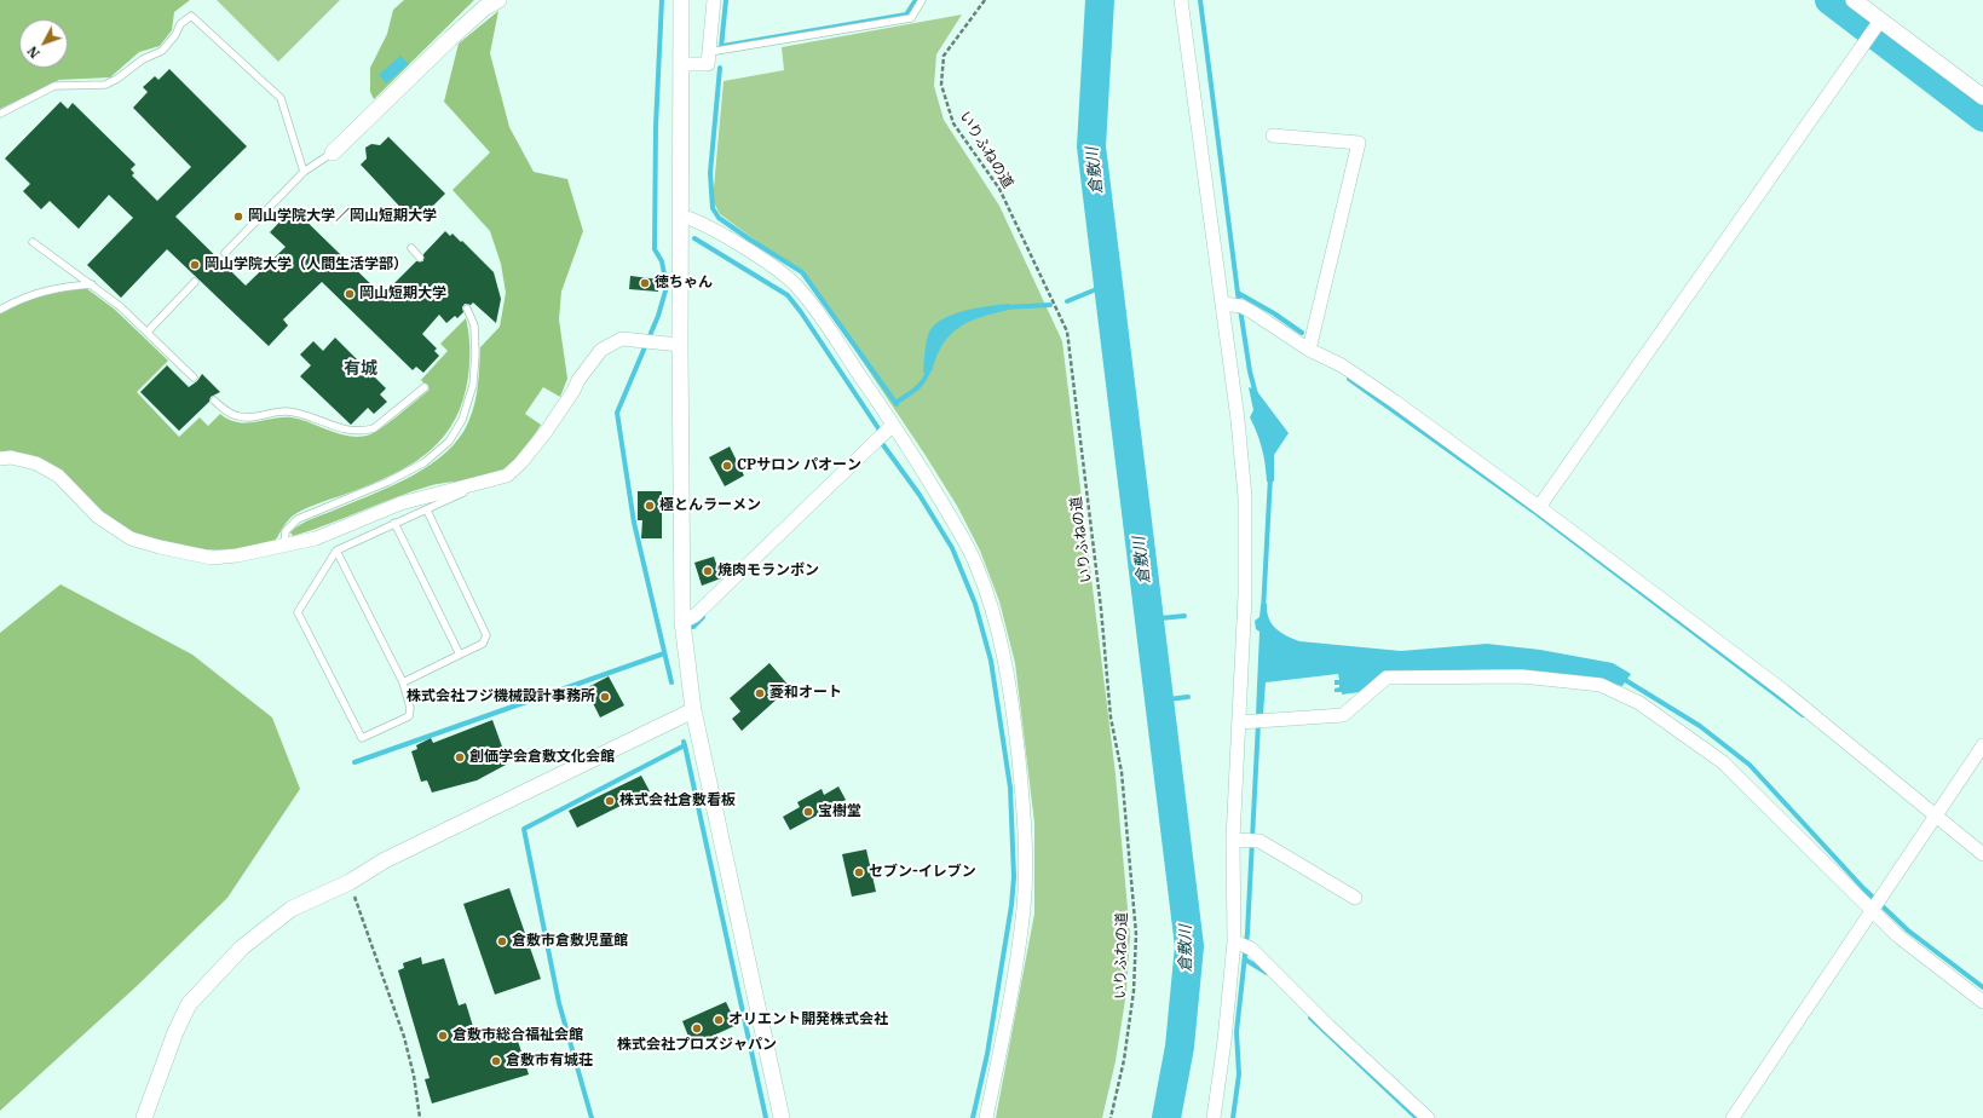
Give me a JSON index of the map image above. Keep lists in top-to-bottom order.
{
  "streets": {
    "path": ["いりふねの道"]
  },
  "districts": ["有城"],
  "water": ["倉敷川"],
  "places": [
    "岡山学院大学／岡山短期大学",
    "岡山学院大学（人間生活学部）",
    "徳ちゃん",
    "岡山短期大学",
    "CPサロン パオーン",
    "極とんラーメン",
    "焼肉モランボン",
    "菱和オート",
    "株式会社フジ機械設計事務所",
    "創価学会倉敷文化会館",
    "株式会社倉敷看板",
    "宝樹堂",
    "セブン-イレブン",
    "倉敷市倉敷児童館",
    "オリエント開発株式会社",
    "株式会社プロズジャパン",
    "倉敷市総合福祉会館",
    "倉敷市有城荘"
  ],
  "north": "bottom left"
}
